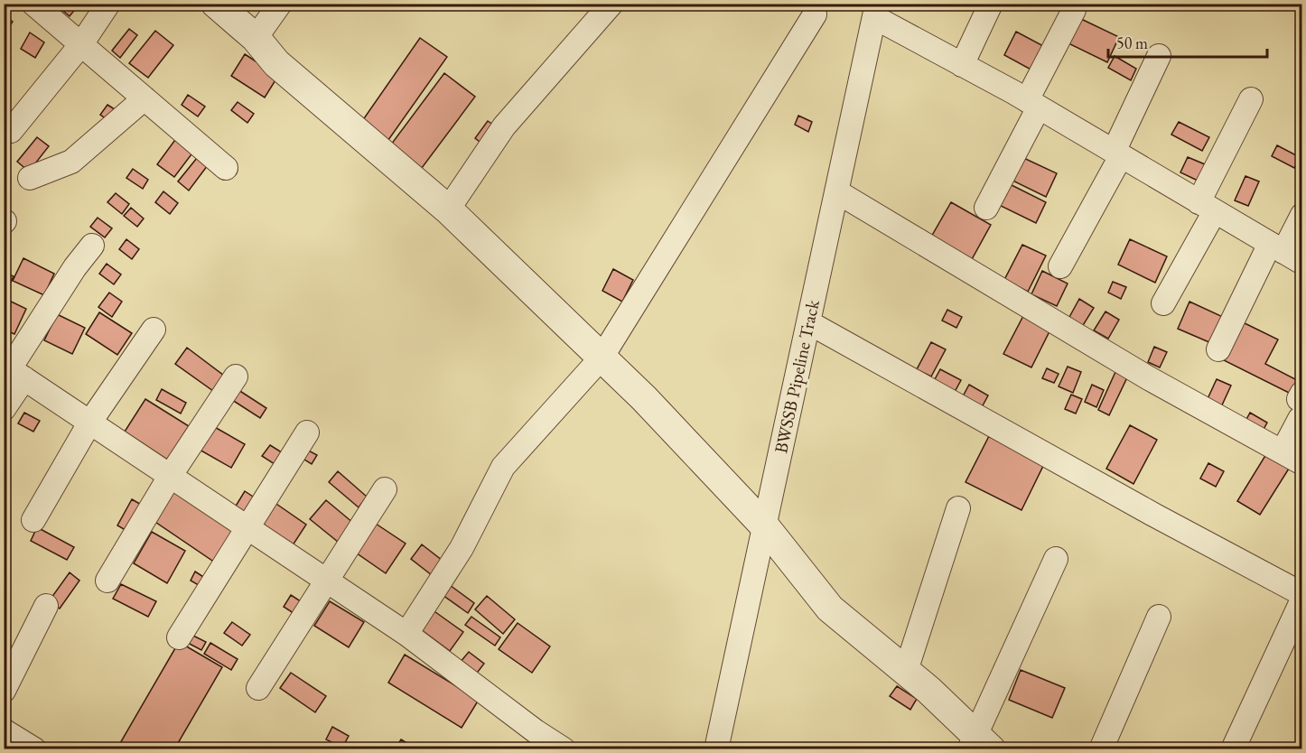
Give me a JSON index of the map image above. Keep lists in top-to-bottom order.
{
  "streets": {
    "street": ["BWSSB Pipeline Track"]
  },
  "scale_bar": "50 m"
}
